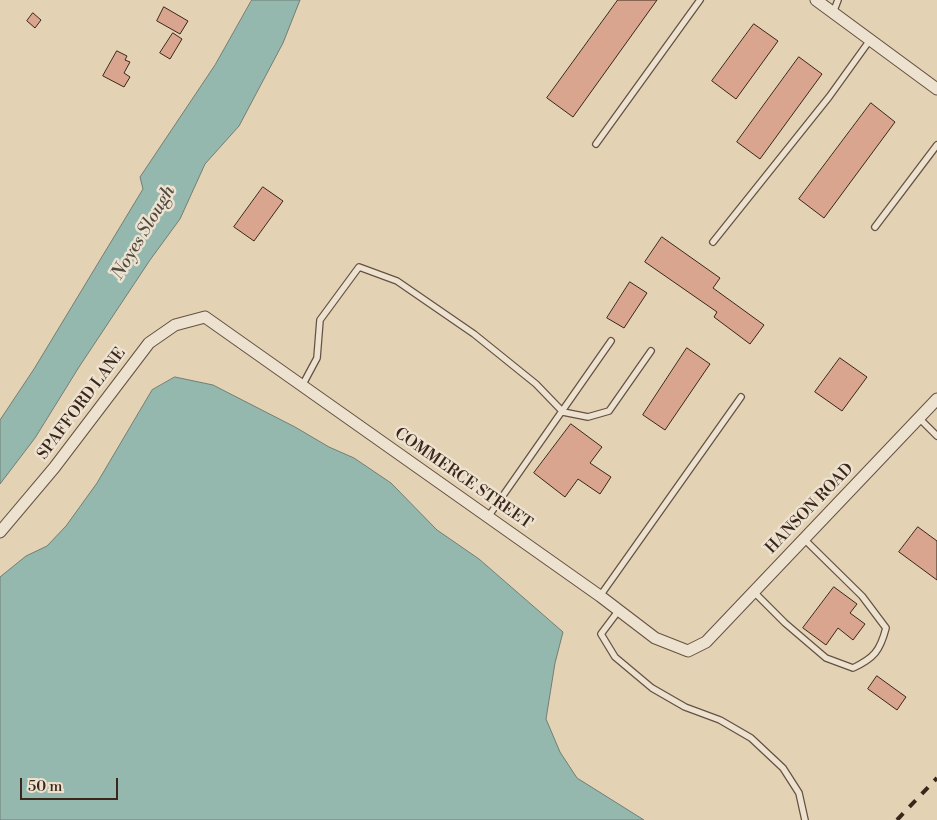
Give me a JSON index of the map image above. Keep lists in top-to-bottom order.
{
  "streets": {
    "street": ["SPAFFORD LANE", "COMMERCE STREET", "HANSON ROAD"]
  },
  "crossings": [
    ["SPAFFORD LANE", "COMMERCE STREET"],
    ["COMMERCE STREET", "HANSON ROAD"]
  ],
  "water": ["Noyes Slough"],
  "scale_bar": "50 m"
}
